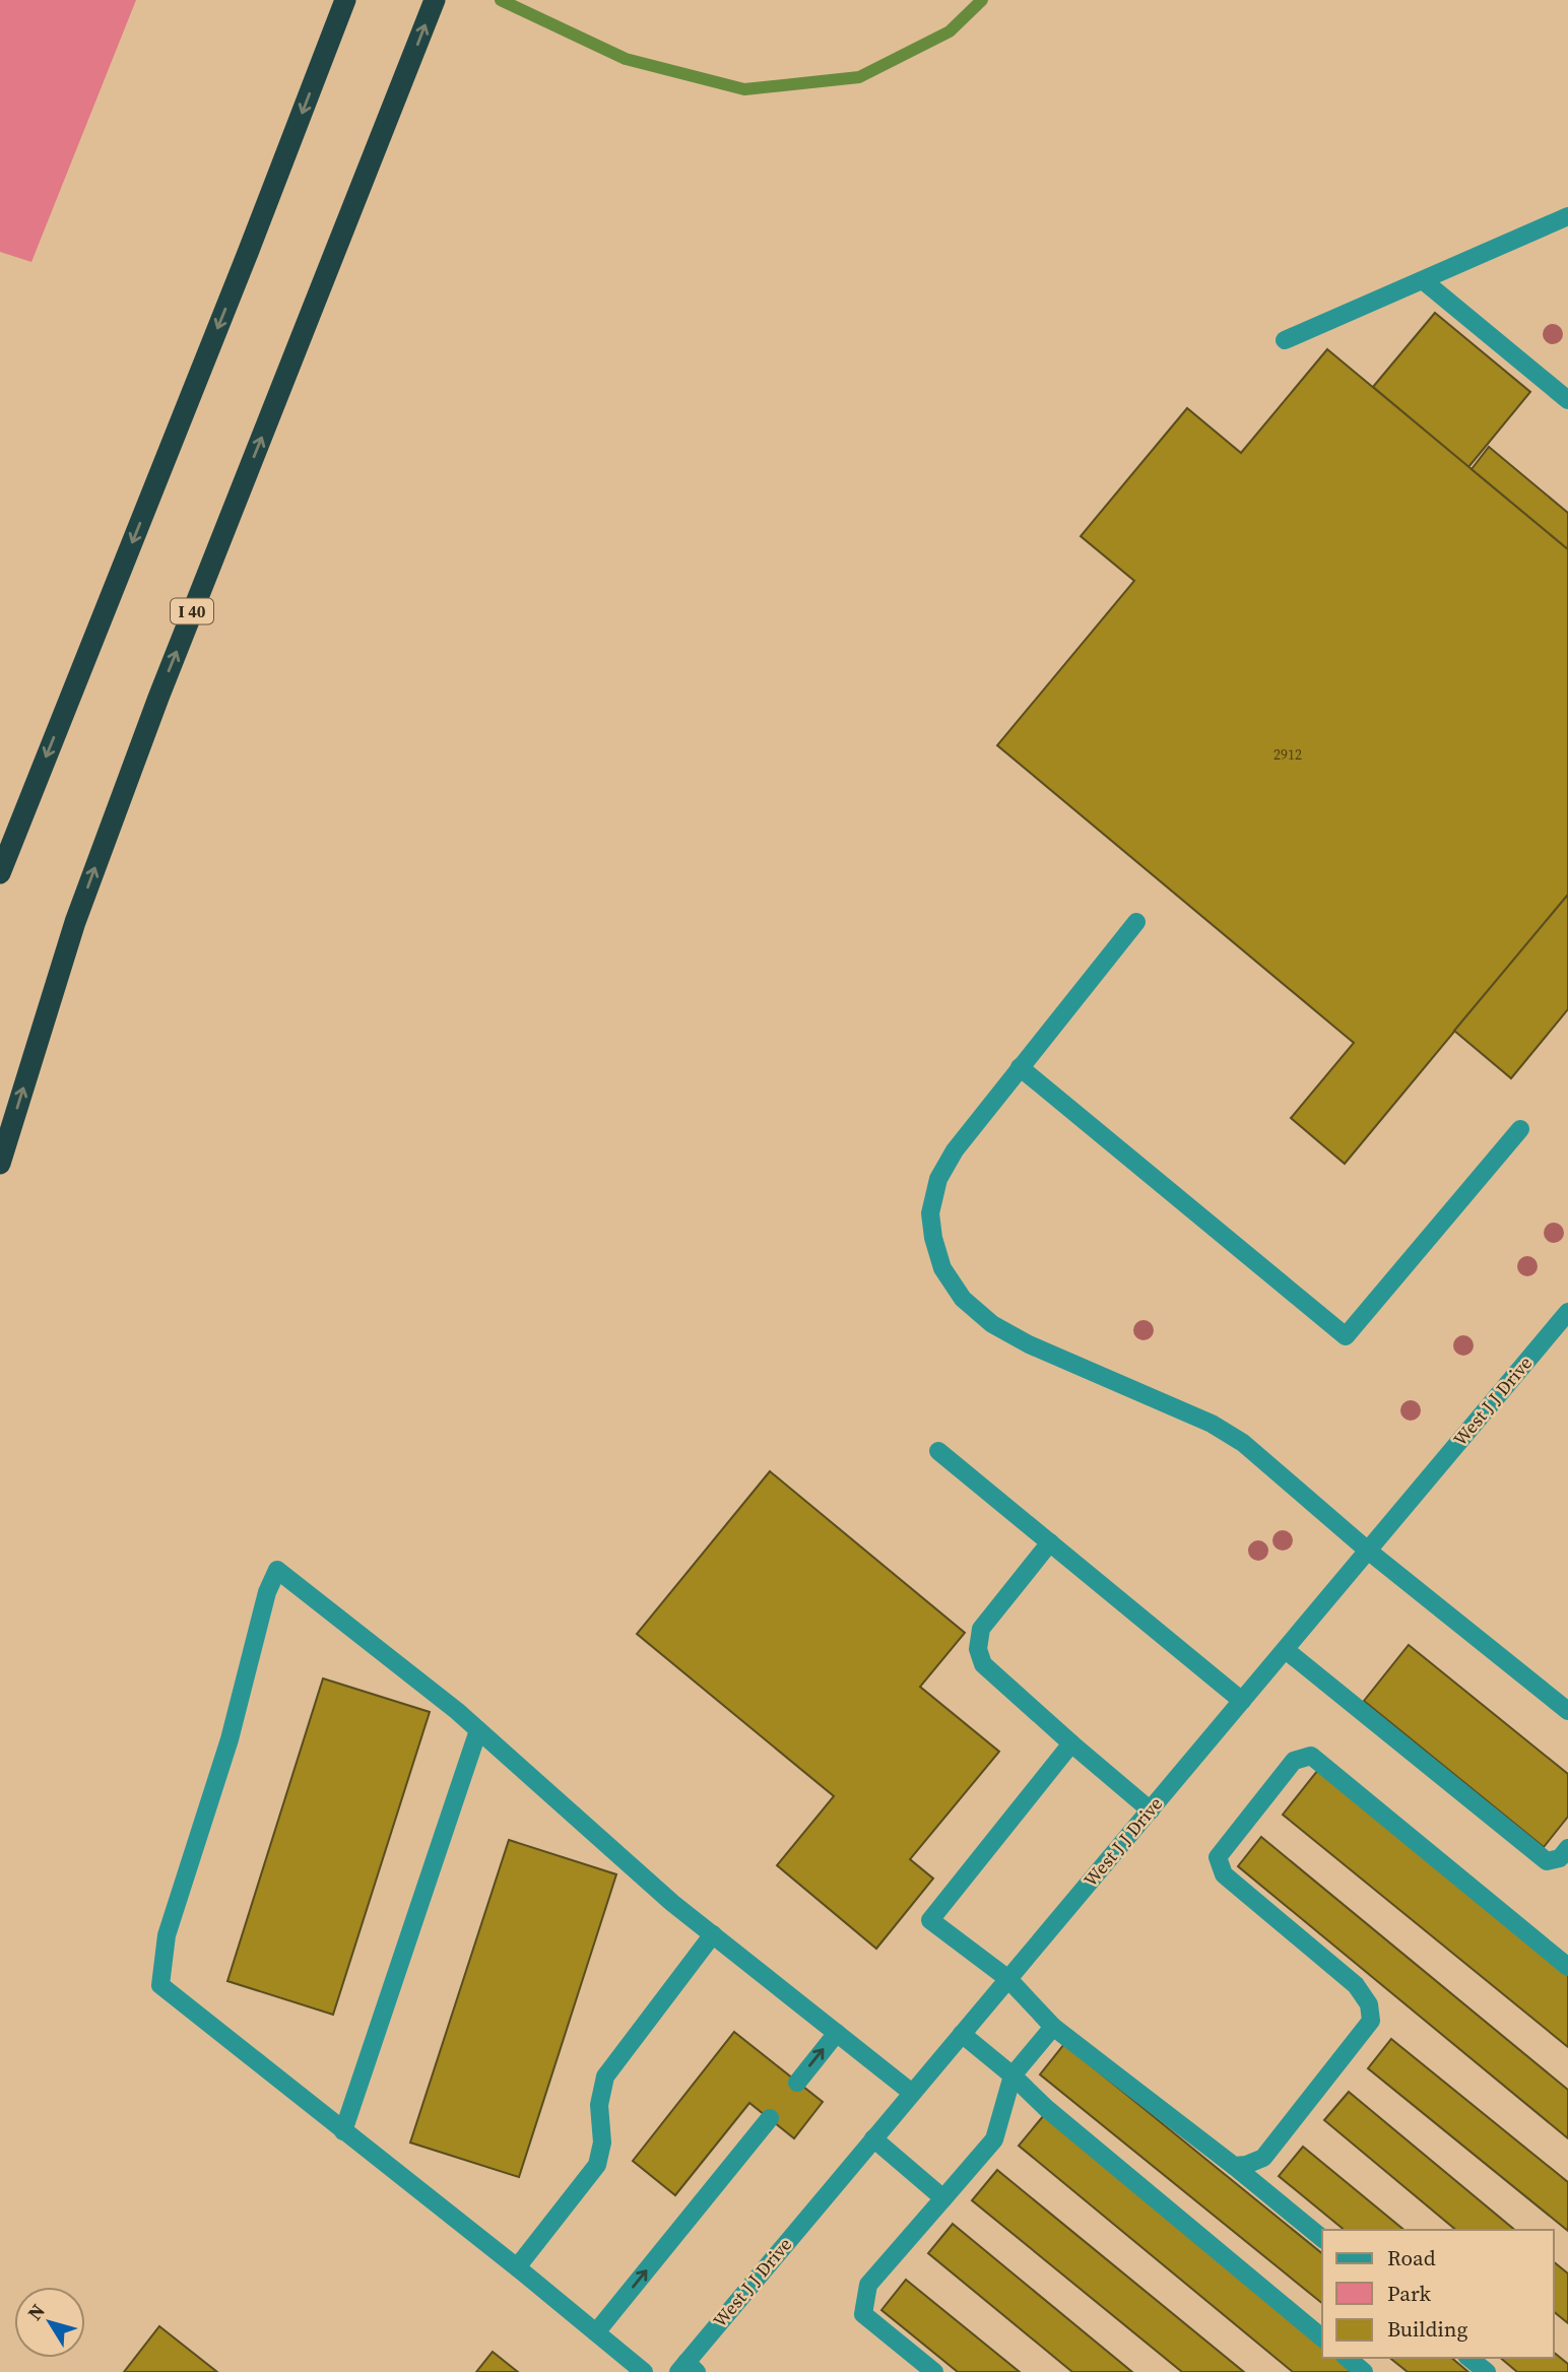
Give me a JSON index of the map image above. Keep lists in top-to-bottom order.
{
  "streets": {
    "highway": ["I 40"],
    "street": ["West J J Drive"]
  },
  "house_numbers": ["2912"],
  "legend": ["Road", "Park", "Building"],
  "north": "top left"
}
